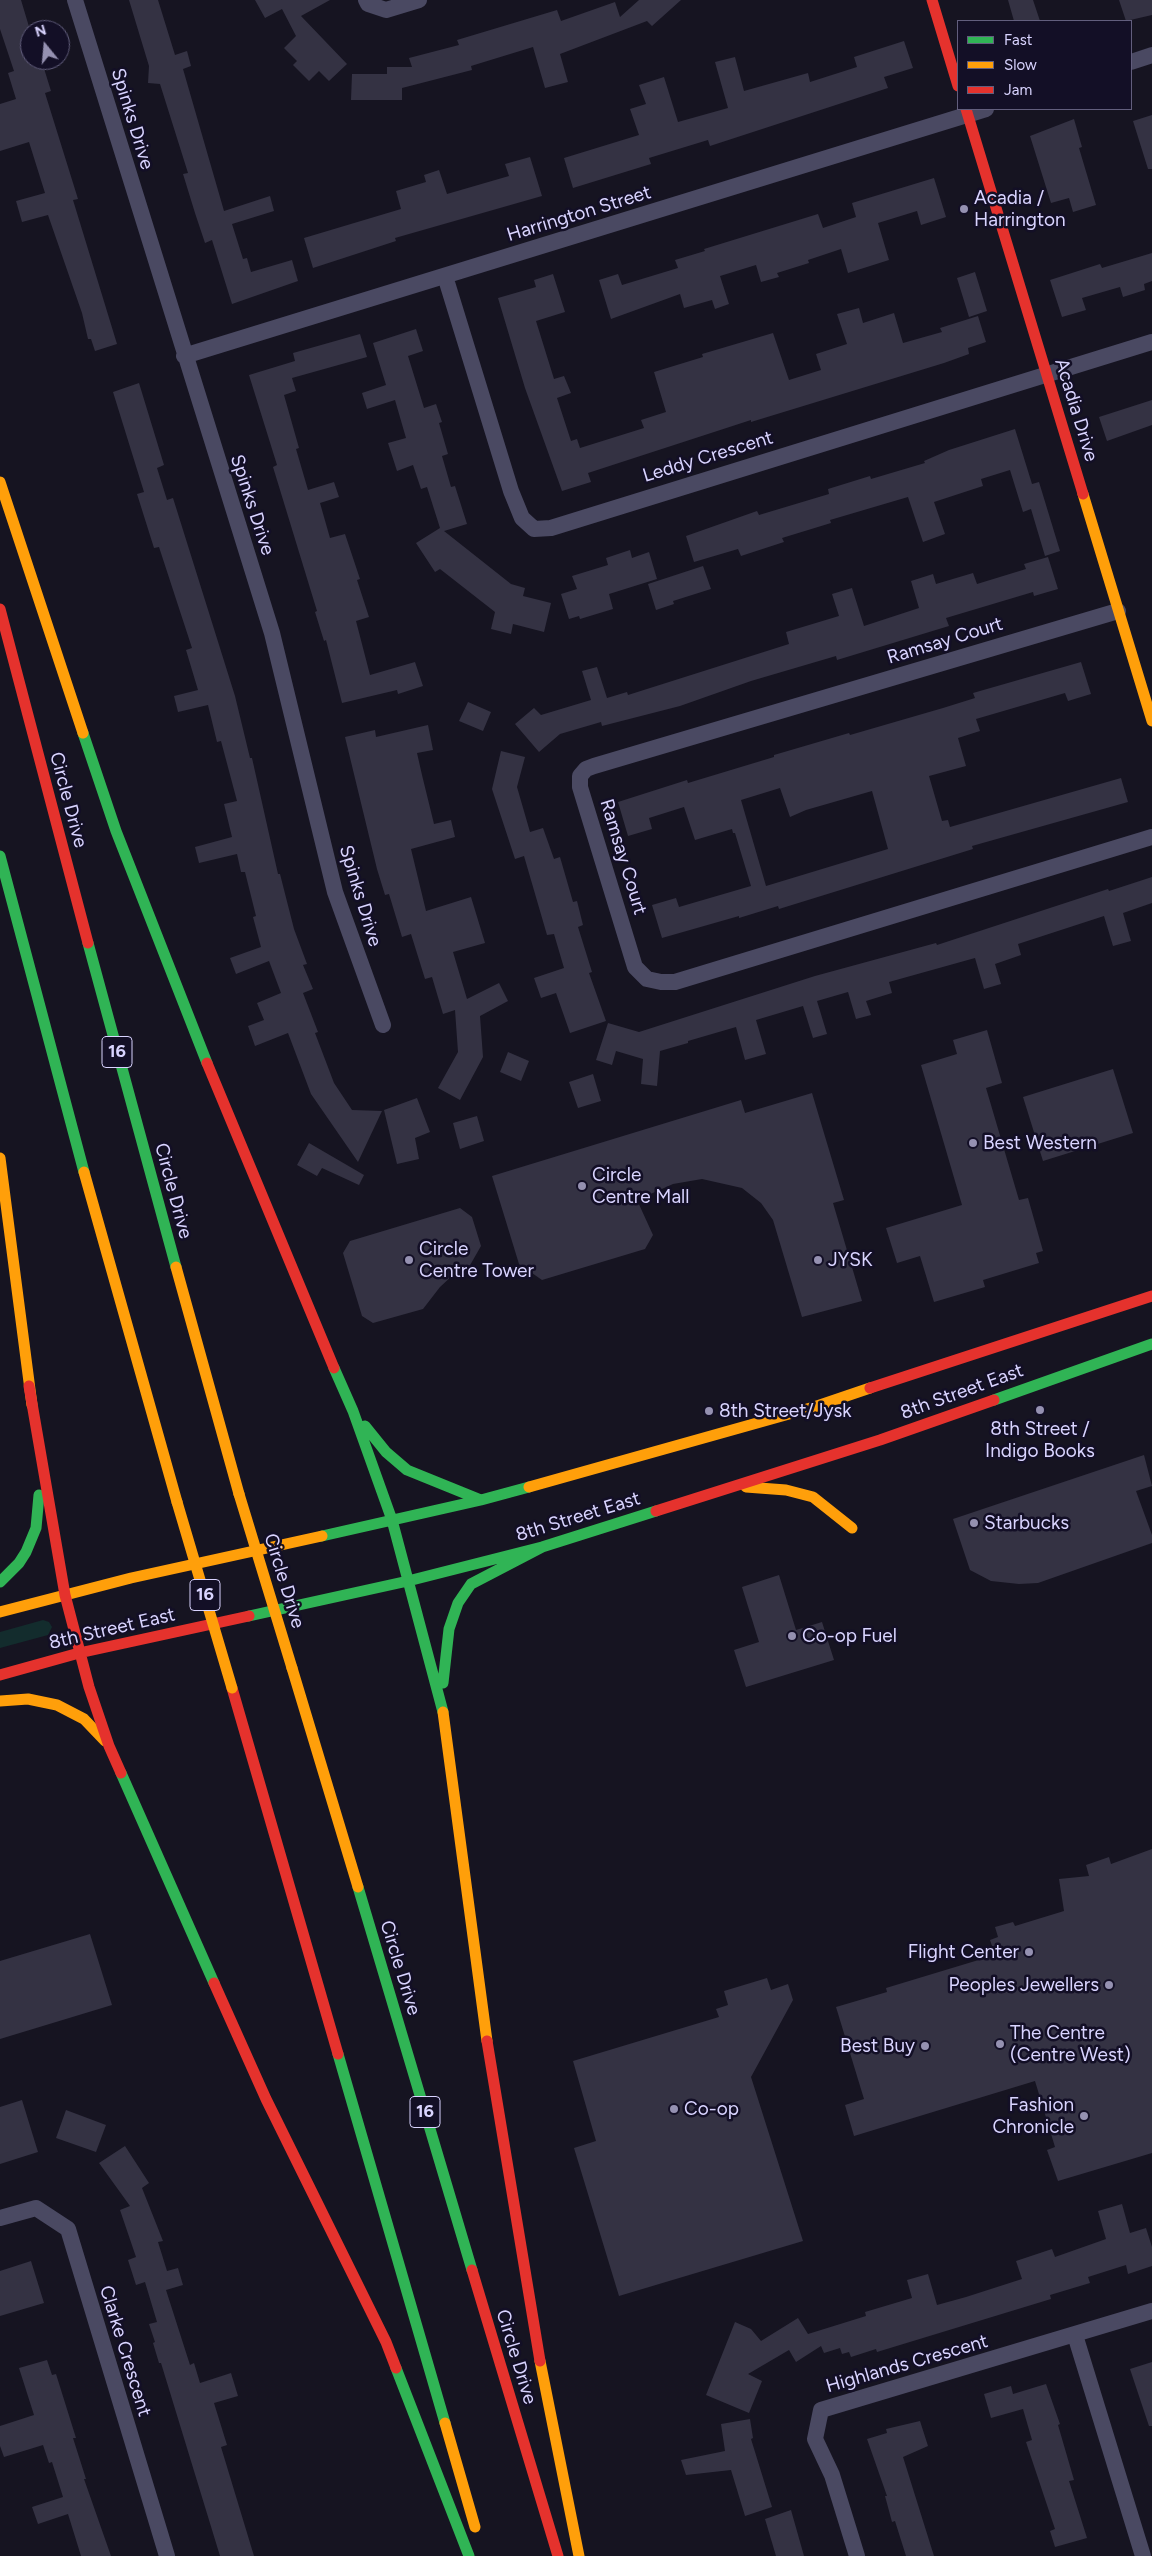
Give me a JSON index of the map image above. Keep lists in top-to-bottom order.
{
  "streets": {
    "main road": [
      "Acadia Drive",
      "Circle Drive",
      "16",
      "8th Street East"
    ],
    "street": [
      "Spinks Drive",
      "Harrington Street",
      "Leddy Crescent",
      "Ramsay Court",
      "Clarke Crescent",
      "Highlands Crescent"
    ]
  },
  "crossings": [
    ["Spinks Drive", "Harrington Street"],
    ["Harrington Street", "Acadia Drive"],
    ["Harrington Street", "Leddy Crescent"],
    ["Acadia Drive", "Leddy Crescent"],
    ["Acadia Drive", "Ramsay Court"]
  ],
  "places": [
    "Acadia / Harrington",
    "Best Western",
    "Circle Centre Mall",
    "Circle Centre Tower",
    "JYSK",
    "8th Street / Indigo Books",
    "8th Street/Jysk",
    "Starbucks",
    "Co-op Fuel",
    "Flight Center",
    "Peoples Jewellers",
    "The Centre (Centre West)",
    "Best Buy",
    "Co-op",
    "Fashion Chronicle"
  ],
  "legend": ["Fast", "Slow", "Jam"],
  "north": "top"
}
